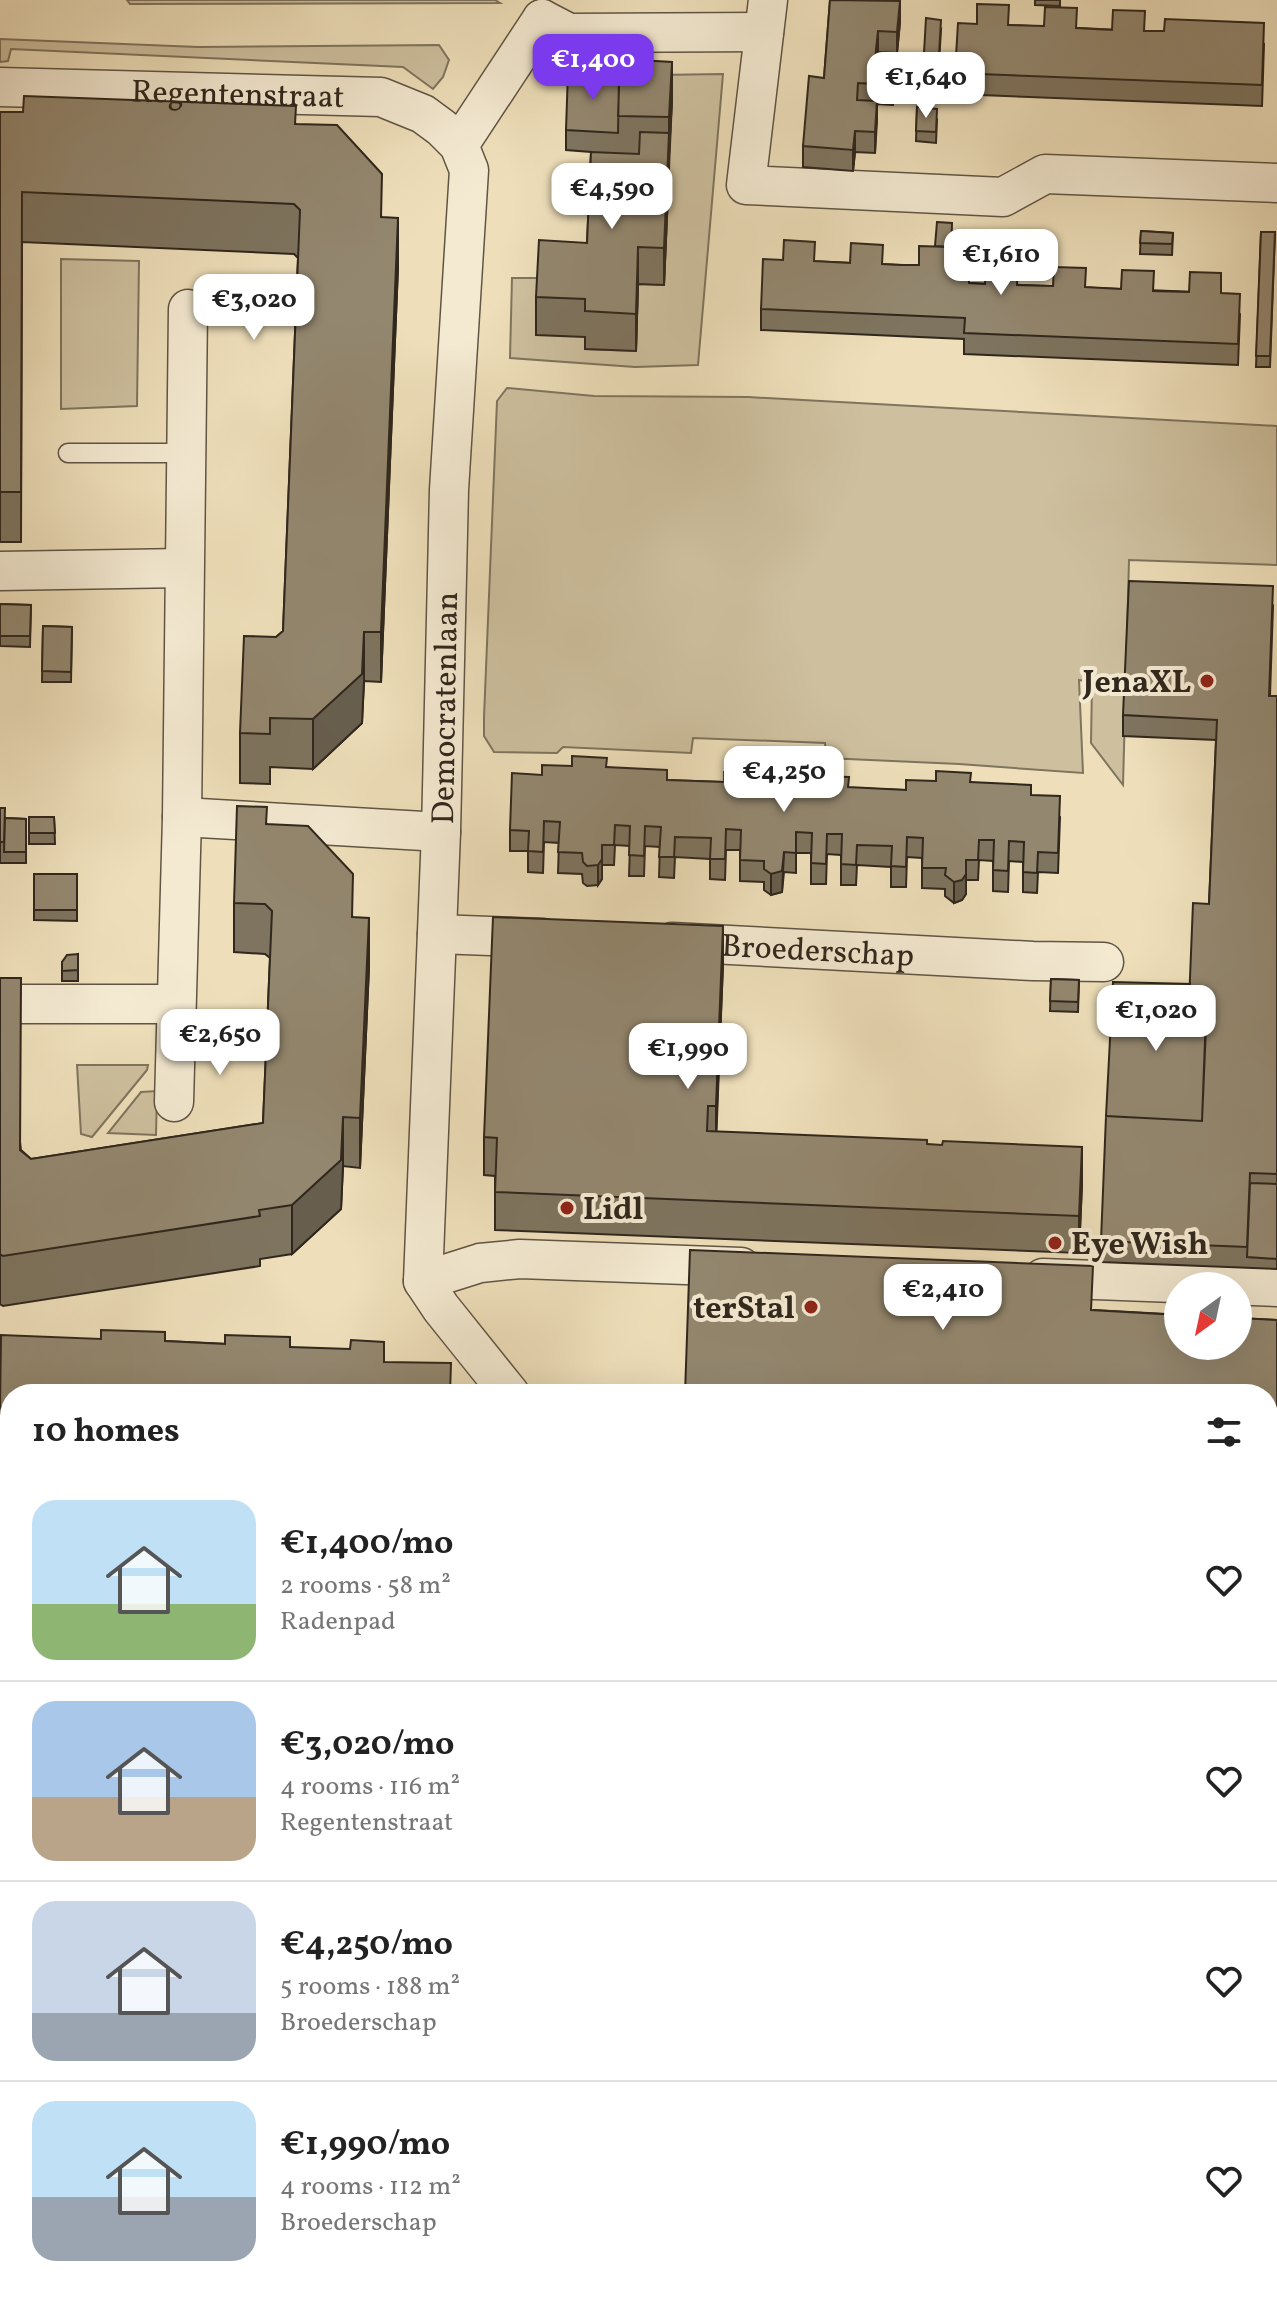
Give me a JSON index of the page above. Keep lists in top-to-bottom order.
{
  "streets": {
    "street": ["Regentenstraat", "Democratenlaan", "Broederschap"]
  },
  "crossings": [
    ["Regentenstraat", "Democratenlaan"]
  ],
  "places": [
    "JenaXL",
    "Lidl",
    "Eye Wish",
    "terStal"
  ],
  "north": "bottom left",
  "page": {
    "price": [
      "€1,400",
      "€1,640",
      "€4,590",
      "€1,610",
      "€3,020",
      "€4,250",
      "€1,020",
      "€2,650",
      "€1,990",
      "€2,410"
    ],
    "heading": "10 homes",
    "list": [
      {
        "name": "€1,400/mo",
        "note": "2 rooms · 58 m² · Radenpad"
      },
      {
        "name": "€3,020/mo",
        "note": "4 rooms · 116 m² · Regentenstraat"
      },
      {
        "name": "€4,250/mo",
        "note": "5 rooms · 188 m² · Broederschap"
      },
      {
        "name": "€1,990/mo",
        "note": "4 rooms · 112 m² · Broederschap"
      }
    ]
  }
}
